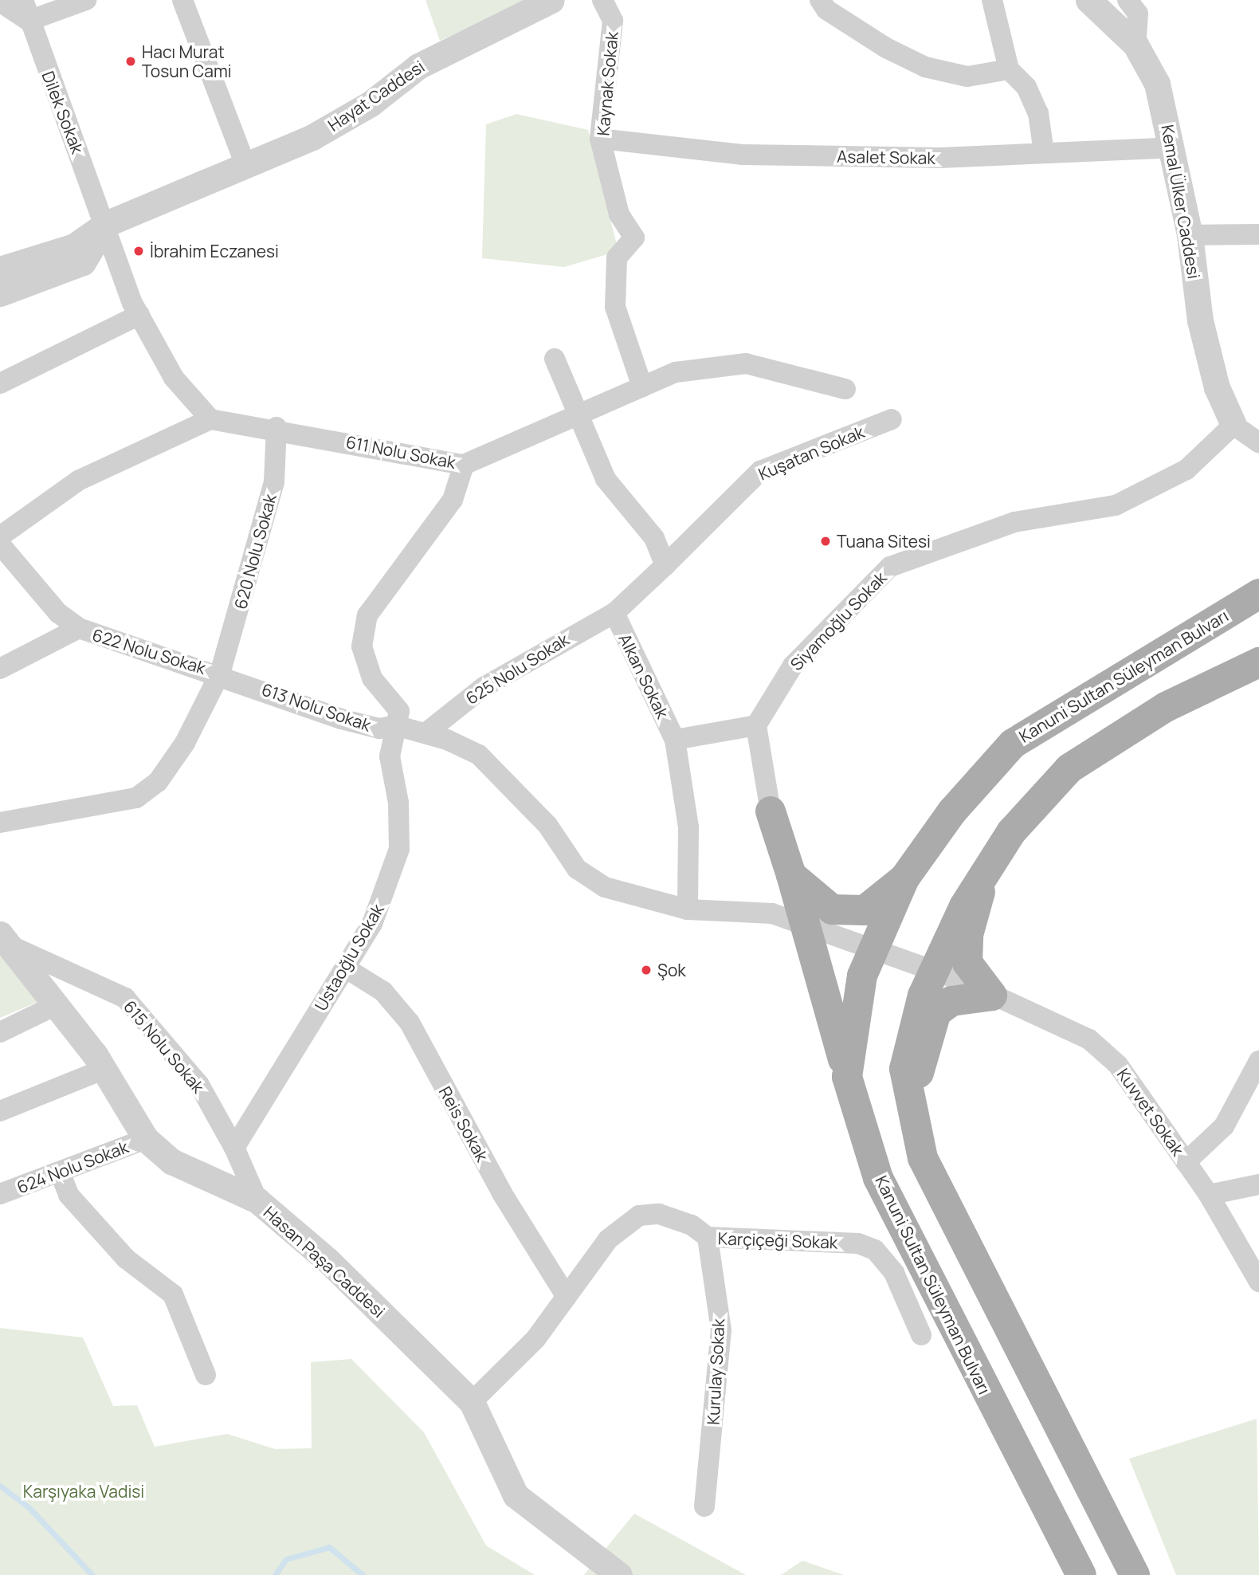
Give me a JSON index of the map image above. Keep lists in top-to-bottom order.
{
  "streets": {
    "main road": ["Kanuni Sultan Süleyman Bulvarı"],
    "street": [
      "Kaynak Sokak",
      "Hayat Caddesi",
      "Dilek Sokak",
      "Asalet Sokak",
      "Kemal Ülker Caddesi",
      "611 Nolu Sokak",
      "Kuşatan Sokak",
      "620 Nolu Sokak",
      "Siyamoğlu Sokak",
      "622 Nolu Sokak",
      "625 Nolu Sokak",
      "Alkan Sokak",
      "613 Nolu Sokak",
      "Ustaoğlu Sokak",
      "615 Nolu Sokak",
      "Kuvvet Sokak",
      "Reis Sokak",
      "624 Nolu Sokak",
      "Karçiçeği Sokak",
      "Hasan Paşa Caddesi",
      "Kurulay Sokak"
    ]
  },
  "crossings": [
    ["Kaynak Sokak", "Asalet Sokak"],
    ["Kaynak Sokak", "611 Nolu Sokak"],
    ["Hayat Caddesi", "Dilek Sokak"],
    ["Dilek Sokak", "611 Nolu Sokak"],
    ["Asalet Sokak", "Kemal Ülker Caddesi"],
    ["Kemal Ülker Caddesi", "Siyamoğlu Sokak"],
    ["611 Nolu Sokak", "620 Nolu Sokak"],
    ["611 Nolu Sokak", "Ustaoğlu Sokak"],
    ["Kuşatan Sokak", "Alkan Sokak"],
    ["620 Nolu Sokak", "622 Nolu Sokak"],
    ["620 Nolu Sokak", "613 Nolu Sokak"],
    ["622 Nolu Sokak", "613 Nolu Sokak"],
    ["625 Nolu Sokak", "Alkan Sokak"],
    ["625 Nolu Sokak", "613 Nolu Sokak"],
    ["Alkan Sokak", "613 Nolu Sokak"],
    ["613 Nolu Sokak", "Ustaoğlu Sokak"],
    ["613 Nolu Sokak", "Kuvvet Sokak"],
    ["Ustaoğlu Sokak", "615 Nolu Sokak"],
    ["Ustaoğlu Sokak", "Reis Sokak"],
    ["615 Nolu Sokak", "Hasan Paşa Caddesi"],
    ["Reis Sokak", "Karçiçeği Sokak"],
    ["624 Nolu Sokak", "Hasan Paşa Caddesi"],
    ["Karçiçeği Sokak", "Hasan Paşa Caddesi"],
    ["Karçiçeği Sokak", "Kurulay Sokak"]
  ],
  "parks": ["Karşıyaka Vadisi"],
  "places": [
    "Hacı Murat Tosun Cami",
    "İbrahim Eczanesi",
    "Tuana Sitesi",
    "Şok"
  ]
}
